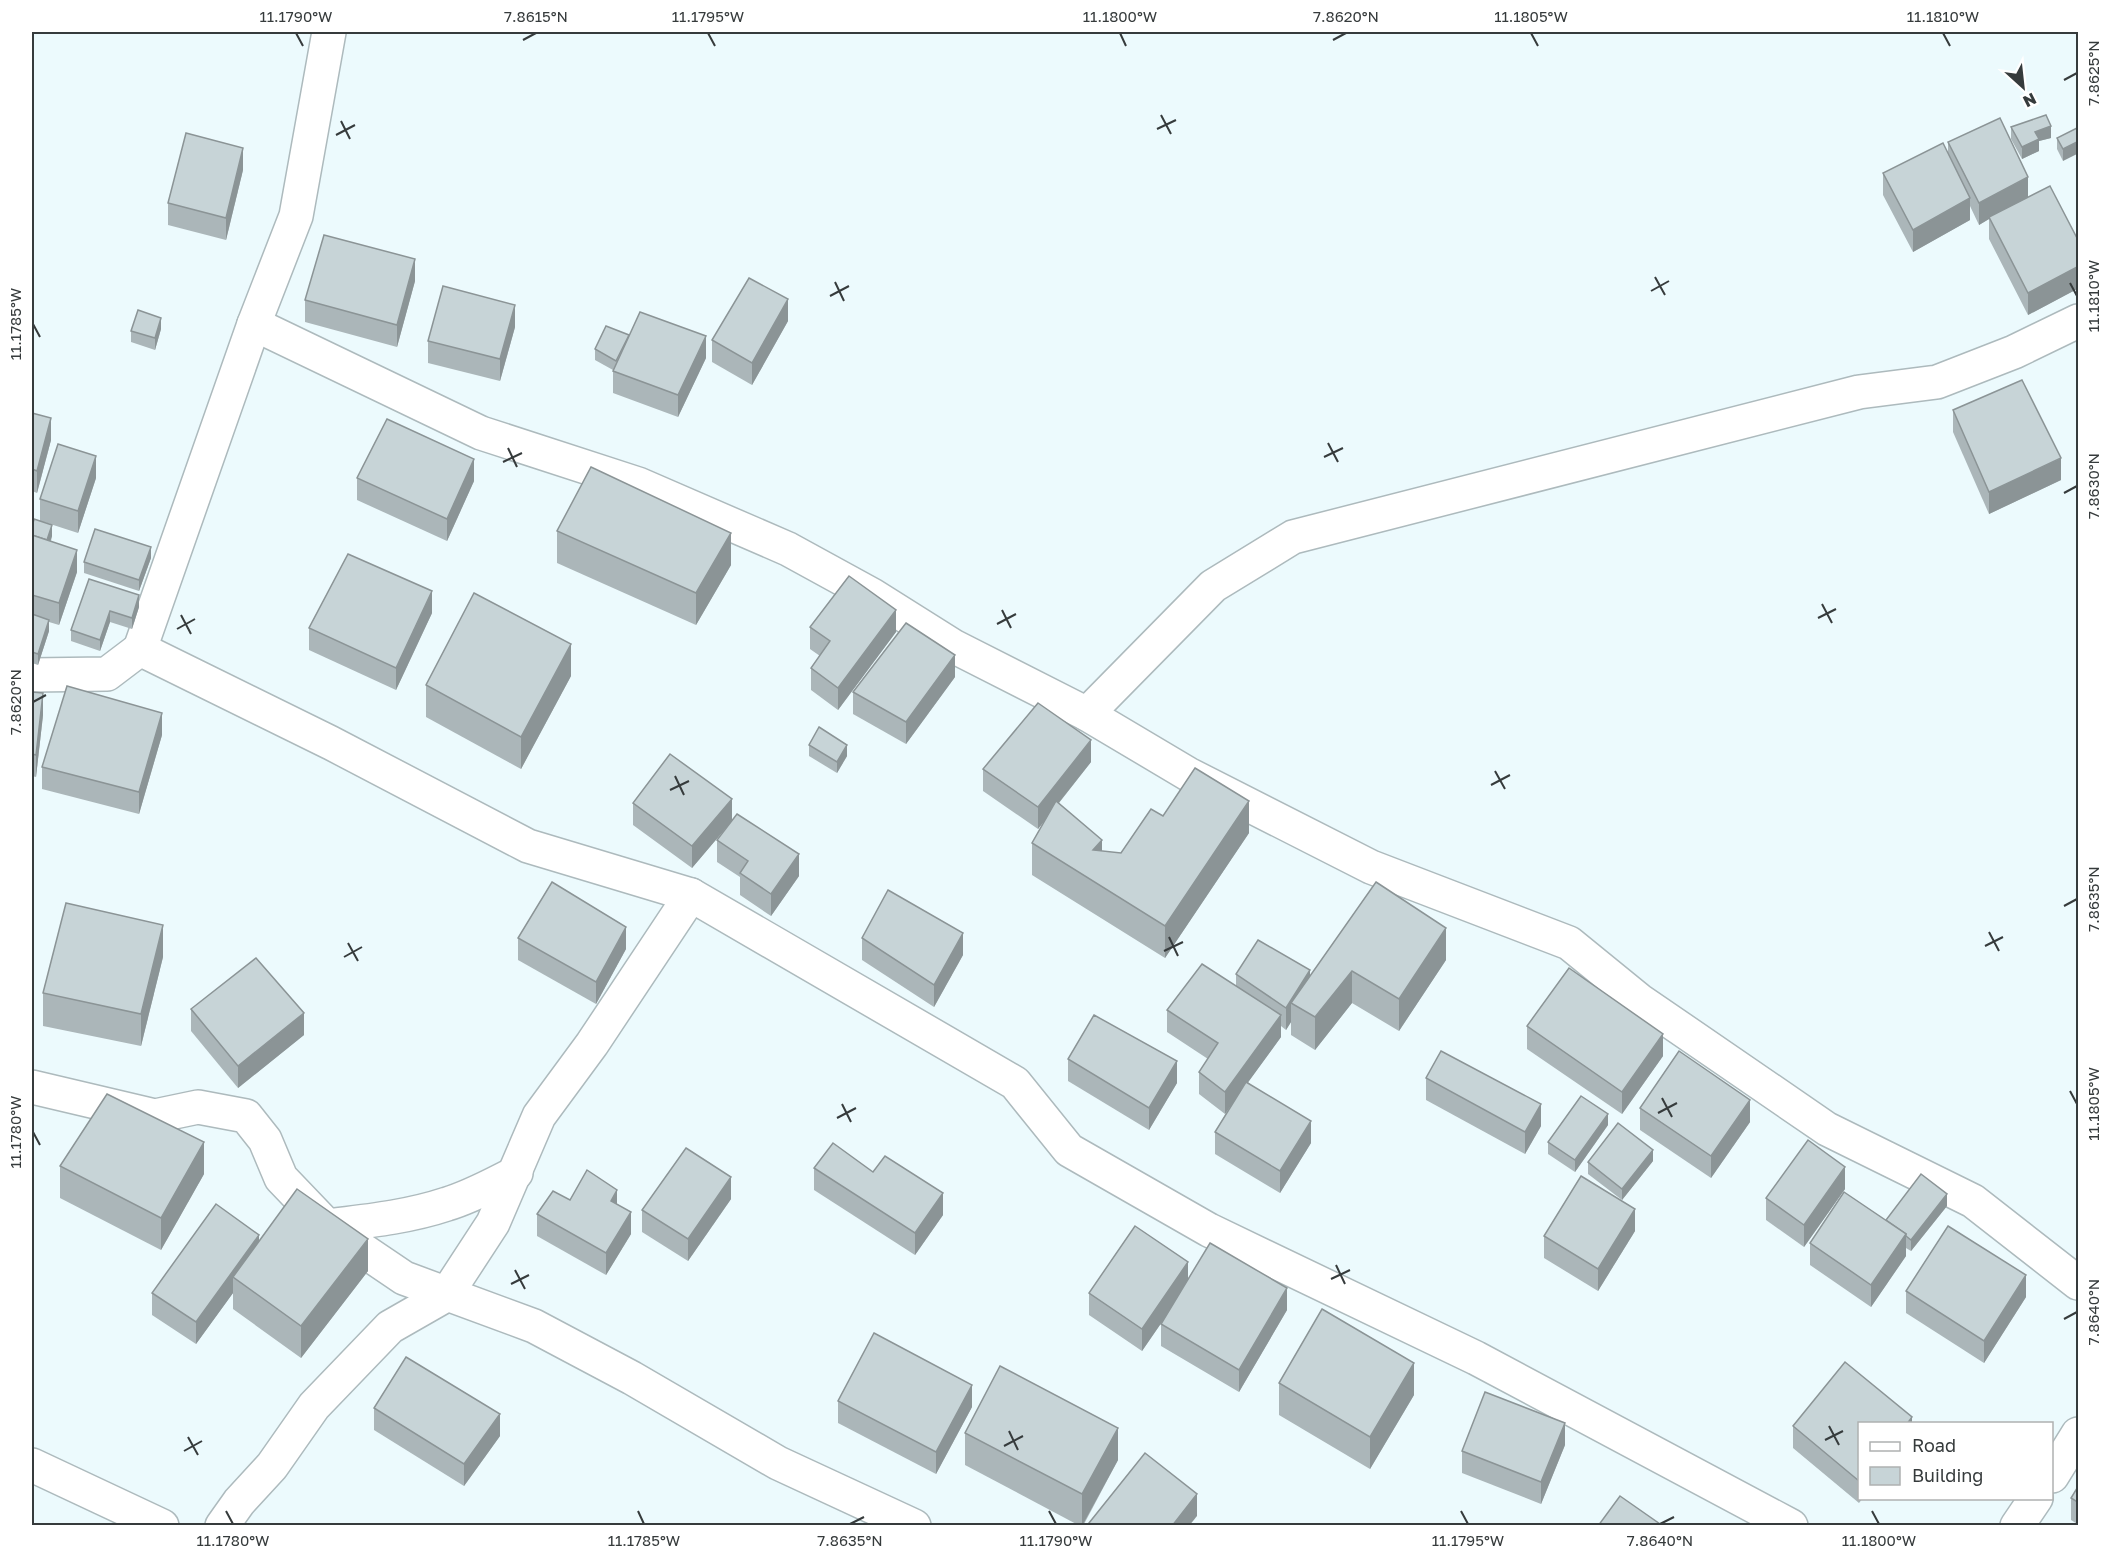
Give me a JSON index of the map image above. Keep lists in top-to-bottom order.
{
  "legend": ["Road", "Building"],
  "north": "bottom right",
  "coordinates": [
    "11.1790°W",
    "7.8615°N",
    "11.1795°W",
    "11.1800°W",
    "7.8620°N",
    "11.1805°W",
    "11.1810°W",
    "7.8625°N",
    "11.1785°W",
    "7.8630°N",
    "7.8635°N",
    "11.1780°W",
    "7.8640°N"
  ]
}
